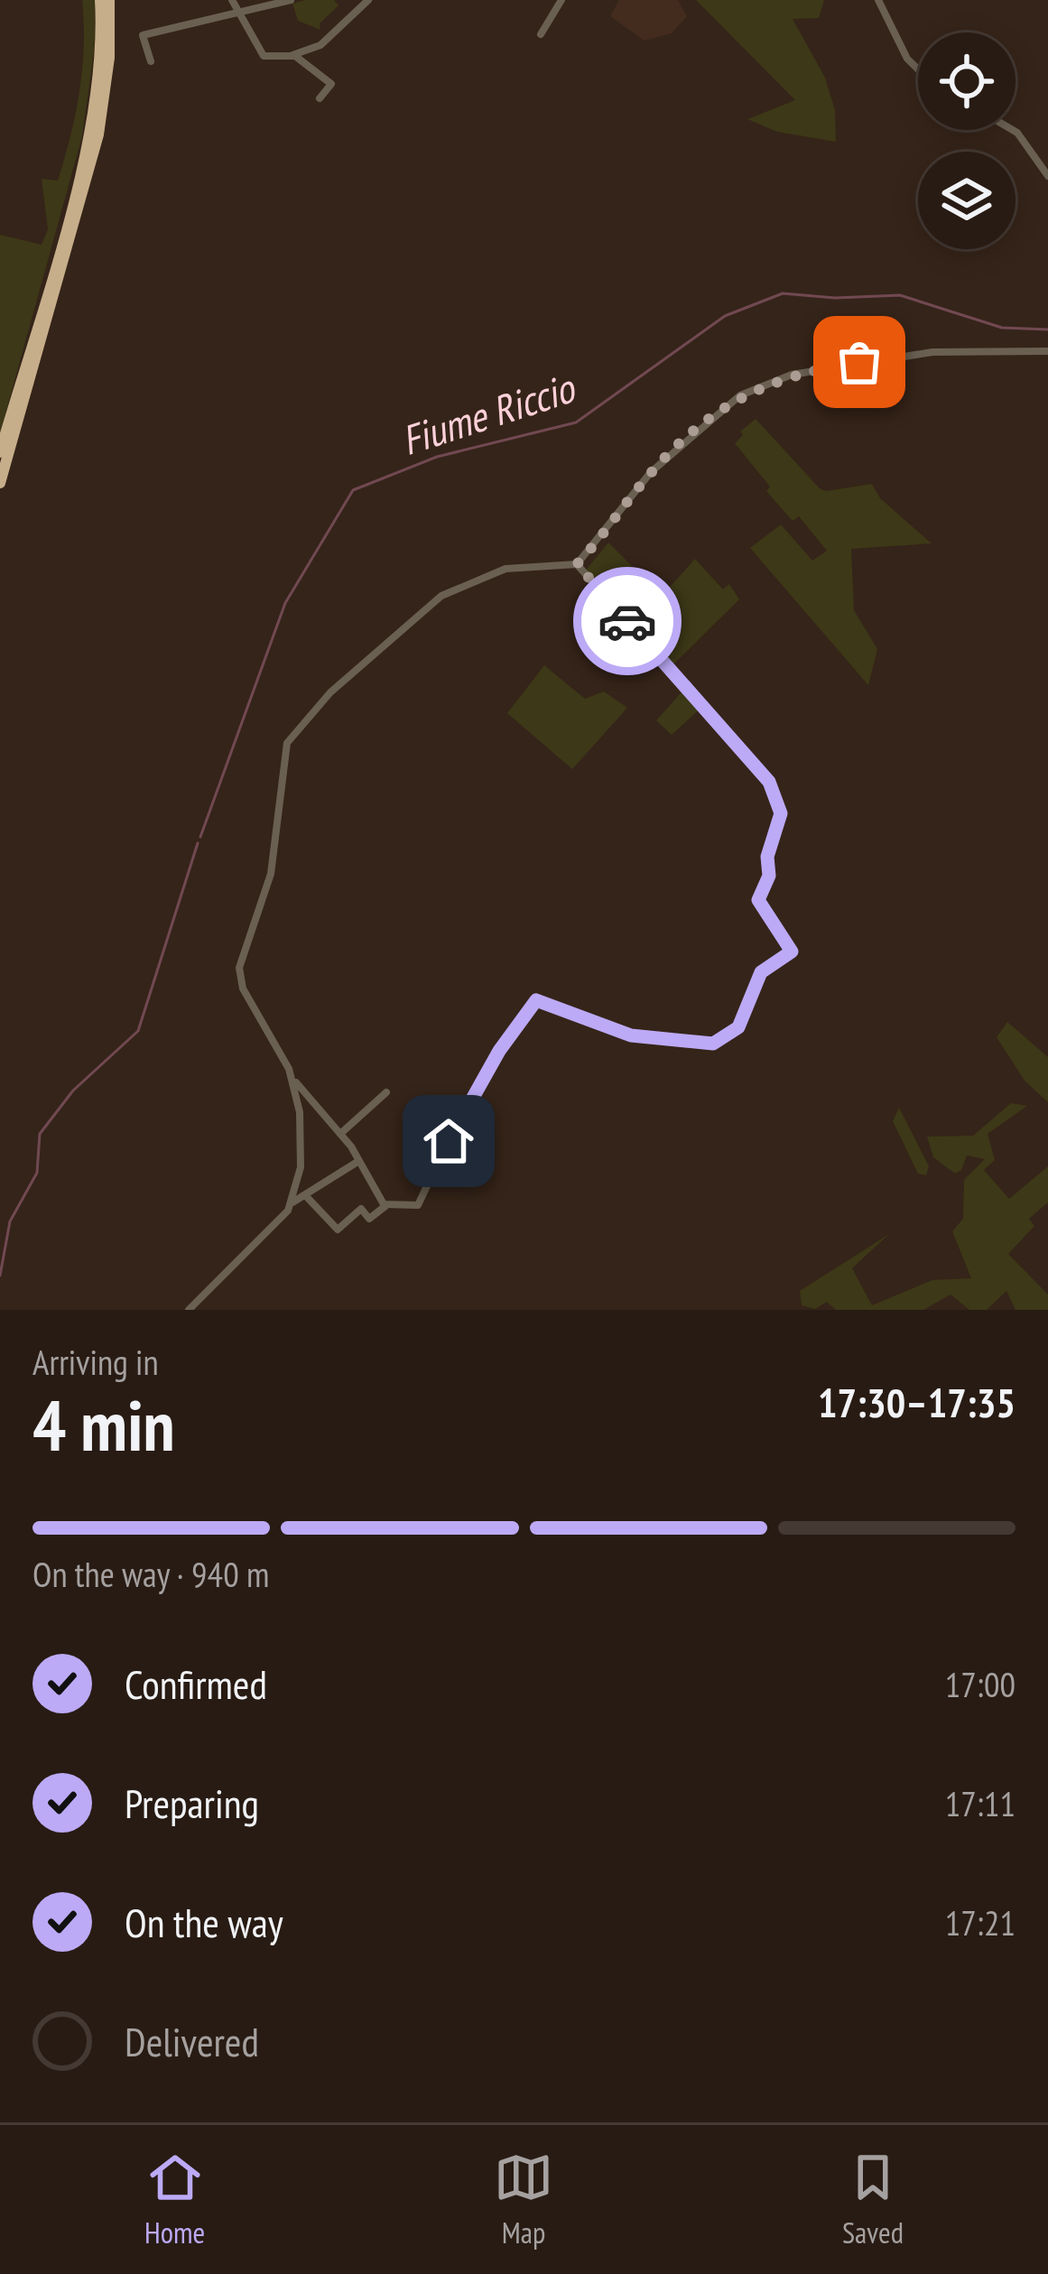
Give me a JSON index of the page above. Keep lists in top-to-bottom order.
{
  "water": ["Fiume Riccio"],
  "page": {
    "heading": ["4 min", "Arriving in", "17:30–17:35"],
    "bar": "On the way · 940 m",
    "list": [
      ["Confirmed", "17:00"],
      ["Preparing", "17:11"],
      ["On the way", "17:21"],
      "Delivered"
    ],
    "tabs": ["Home", "Map", "Saved"]
  }
}
